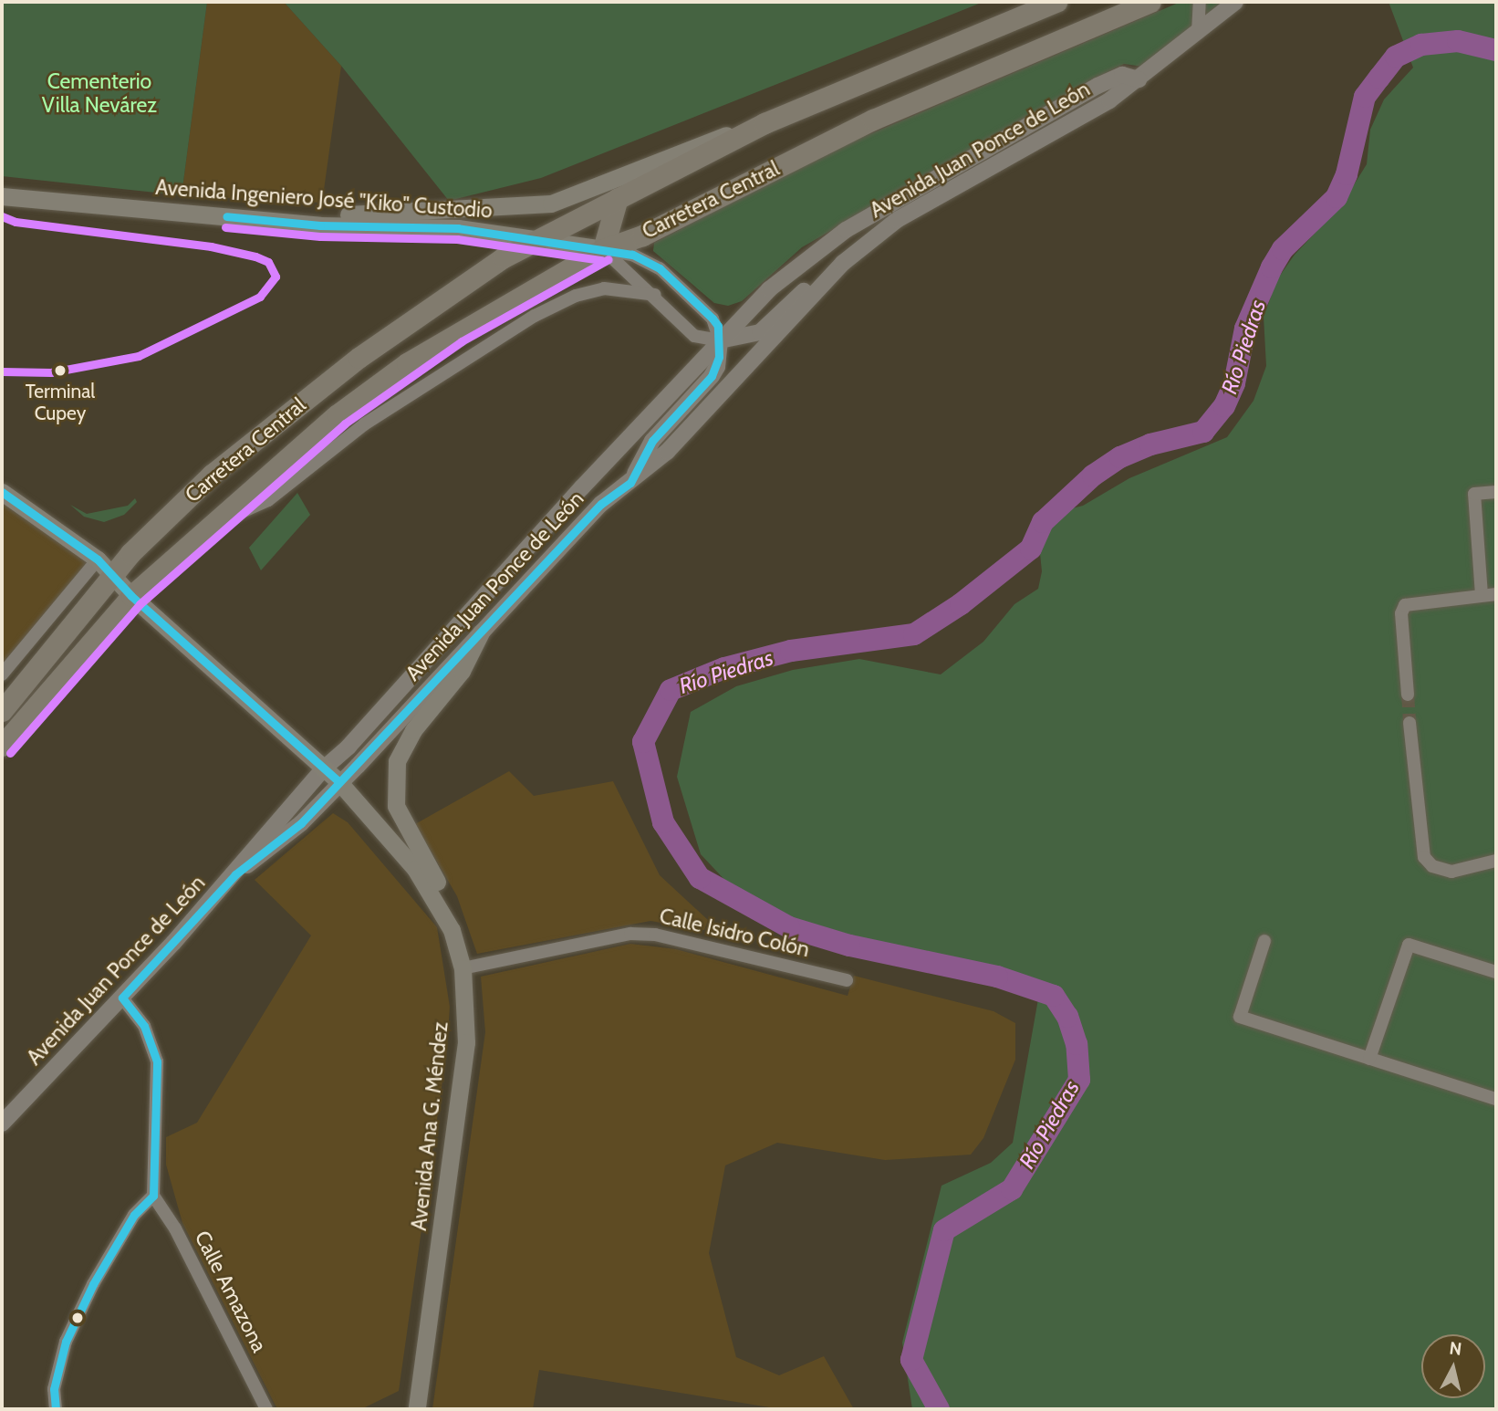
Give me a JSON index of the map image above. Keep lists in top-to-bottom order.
{
  "streets": {
    "highway": ["Carretera Central"],
    "main road": ["Avenida Ingeniero José \"Kiko\" Custodio", "Avenida Ana G. Méndez"],
    "street": ["Avenida Juan Ponce de León", "Calle Isidro Colón", "Calle Amazona"]
  },
  "crossings": [
    ["Avenida Juan Ponce de León", "Avenida Ana G. Méndez"],
    ["Avenida Ingeniero José \"Kiko\" Custodio", "Carretera Central"],
    ["Carretera Central", "Avenida Ana G. Méndez"],
    ["Calle Isidro Colón", "Avenida Ana G. Méndez"]
  ],
  "water": ["Río Piedras"],
  "parks": ["Cementerio Villa Nevárez"],
  "places": ["Terminal Cupey"],
  "north": "top"
}
